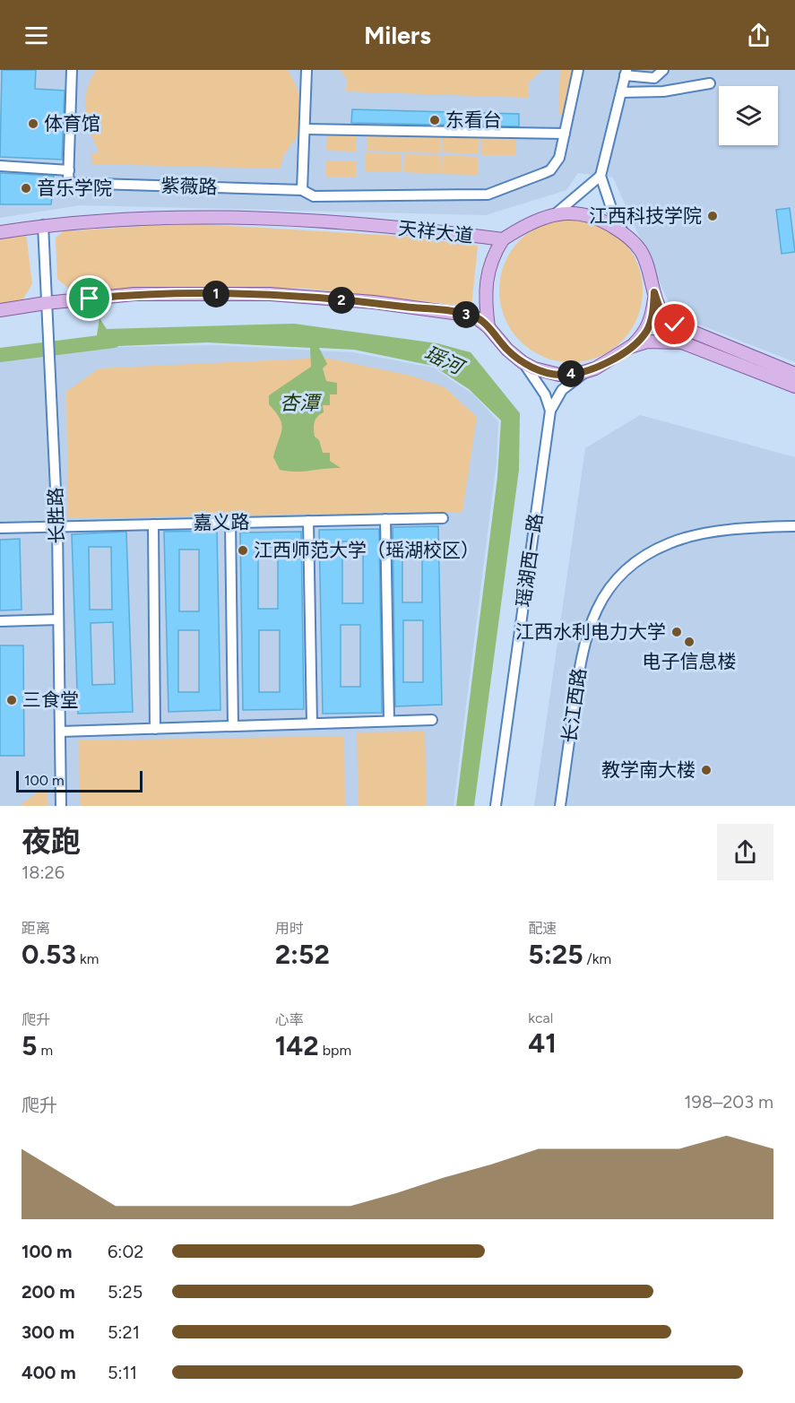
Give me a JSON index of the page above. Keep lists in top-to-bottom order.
{
  "streets": {
    "main road": ["天祥大道"],
    "street": [
      "紫薇路",
      "长胜路",
      "嘉义路",
      "瑶湖西一路",
      "长江西路"
    ]
  },
  "crossings": [
    ["天祥大道", "长胜路"],
    ["长胜路", "嘉义路"]
  ],
  "water": ["瑶河", "杏潭"],
  "places": [
    "东看台",
    "体育馆",
    "音乐学院",
    "江西科技学院",
    "江西师范大学（瑶湖校区）",
    "江西水利电力大学",
    "电子信息楼",
    "三食堂",
    "教学南大楼"
  ],
  "scale_bar": "100 m",
  "page": {
    "header": "Milers",
    "pins": [
      "1",
      "2",
      "3",
      "4"
    ],
    "scale": "100 m",
    "heading": ["夜跑", "18:26"],
    "stats": [
      ["距离", "0.53 km"],
      ["用时", "2:52"],
      ["配速", "5:25 /km"],
      ["爬升", "5 m"],
      ["心率", "142 bpm"],
      ["kcal", "41"]
    ],
    "chart": ["爬升", "198–203 m"],
    "list": [
      {
        "name": "100 m",
        "note": "6:02"
      },
      {
        "name": "200 m",
        "note": "5:25"
      },
      {
        "name": "300 m",
        "note": "5:21"
      },
      {
        "name": "400 m",
        "note": "5:11"
      }
    ]
  }
}
